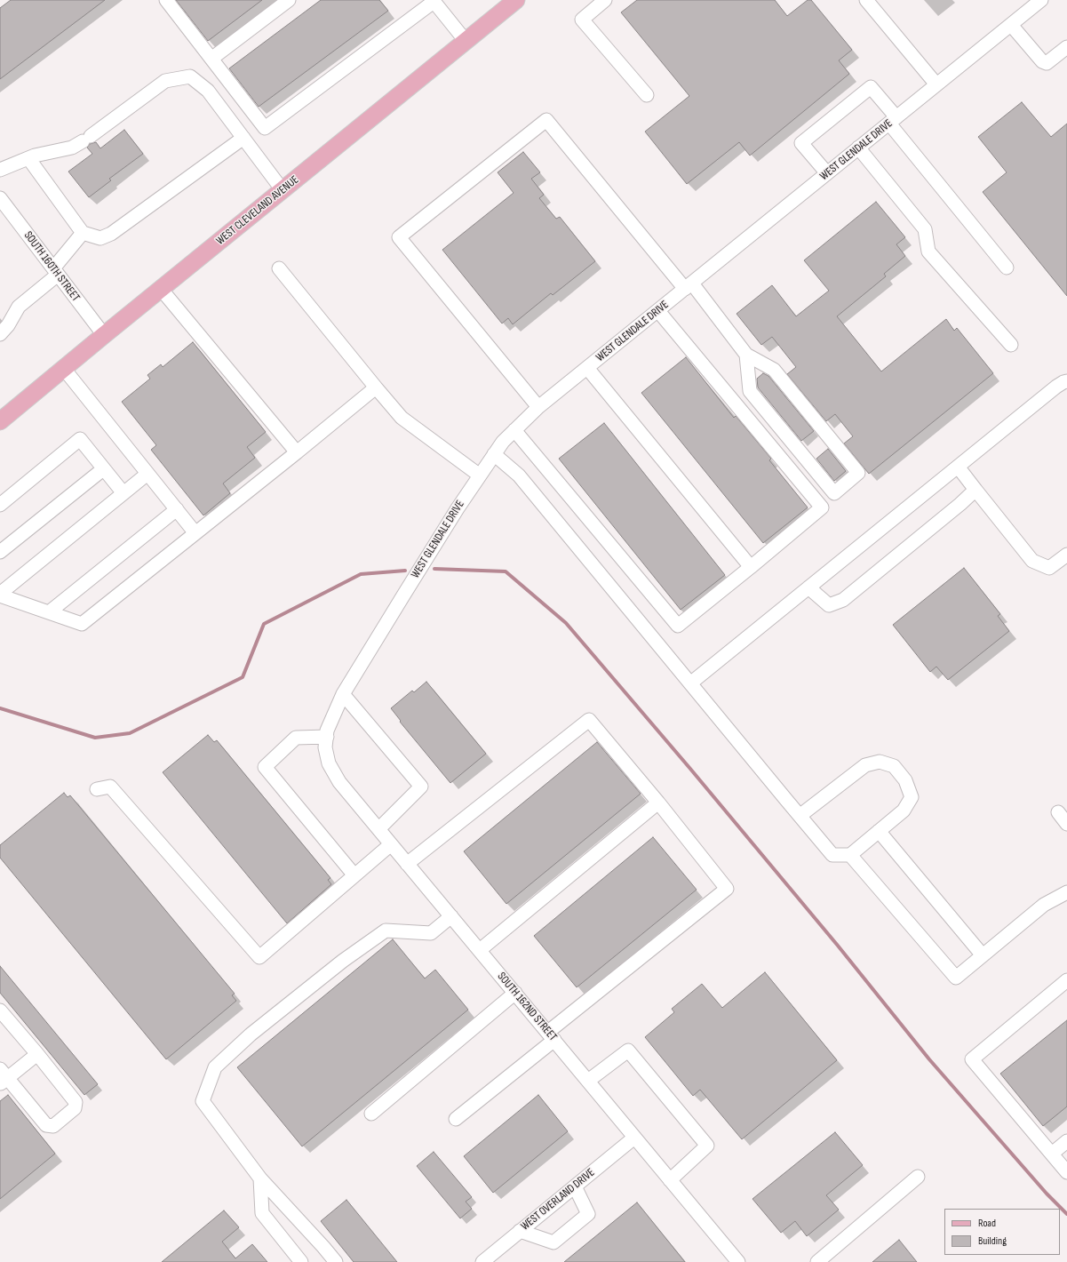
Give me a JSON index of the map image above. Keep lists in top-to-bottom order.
{
  "streets": {
    "main road": ["WEST CLEVELAND AVENUE"],
    "street": [
      "WEST GLENDALE DRIVE",
      "SOUTH 160TH STREET",
      "SOUTH 162ND STREET",
      "WEST OVERLAND DRIVE"
    ]
  },
  "crossings": [
    ["WEST GLENDALE DRIVE", "SOUTH 162ND STREET"],
    ["WEST CLEVELAND AVENUE", "SOUTH 160TH STREET"],
    ["SOUTH 162ND STREET", "WEST OVERLAND DRIVE"]
  ],
  "legend": ["Road", "Building"]
}
